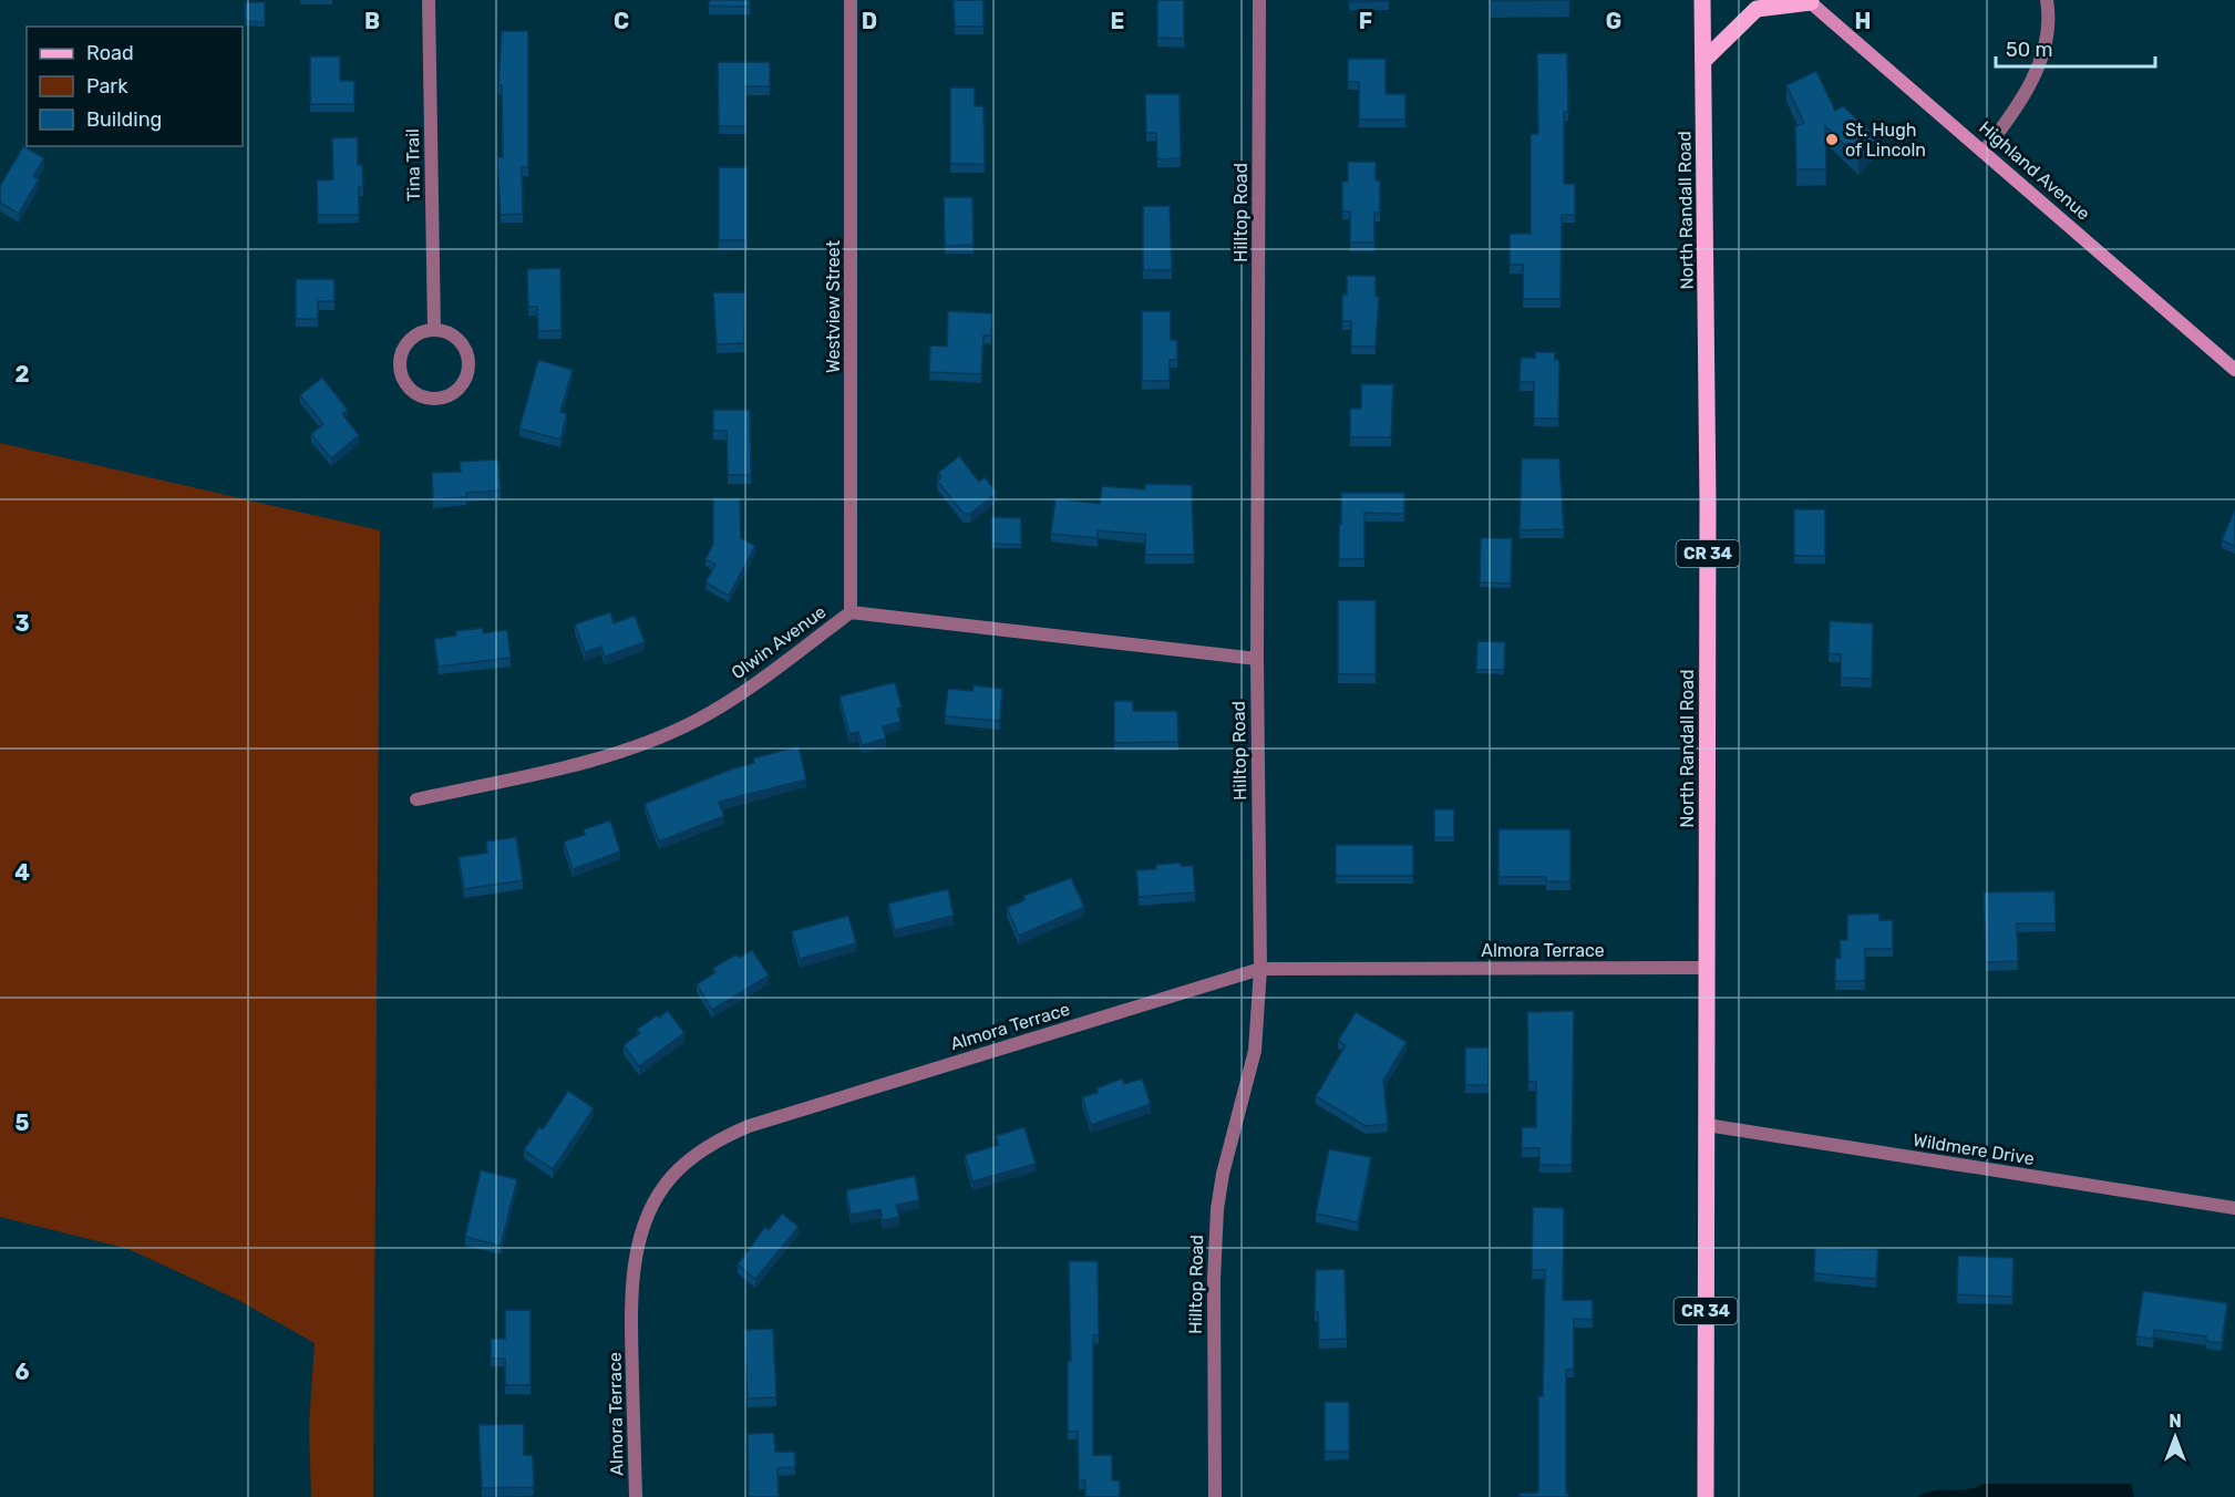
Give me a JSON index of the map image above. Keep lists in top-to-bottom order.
{
  "streets": {
    "main road": ["Highland Avenue", "North Randall Road", "CR 34"],
    "street": [
      "Tina Trail",
      "Hilltop Road",
      "Westview Street",
      "Olwin Avenue",
      "Almora Terrace",
      "Wildmere Drive"
    ]
  },
  "crossings": [
    ["North Randall Road", "Almora Terrace"],
    ["North Randall Road", "Wildmere Drive"],
    ["Hilltop Road", "Olwin Avenue"],
    ["Hilltop Road", "Almora Terrace"],
    ["Westview Street", "Olwin Avenue"]
  ],
  "places": ["St. Hugh of Lincoln"],
  "legend": ["Road", "Park", "Building"],
  "scale_bar": "50 m",
  "north": "top",
  "grid": {
    "columns": [
      "B",
      "C",
      "D",
      "E",
      "F",
      "G",
      "H"
    ],
    "rows": [
      "2",
      "3",
      "4",
      "5",
      "6"
    ]
  }
}
